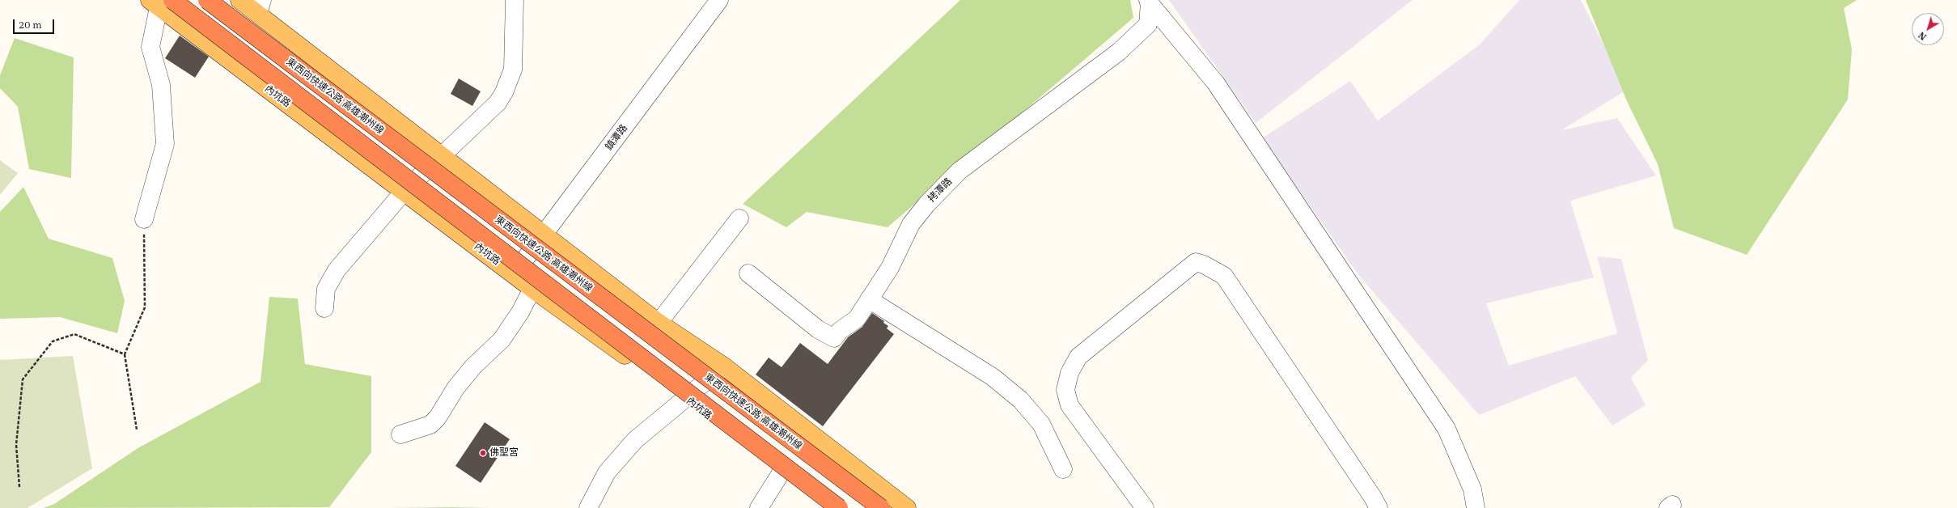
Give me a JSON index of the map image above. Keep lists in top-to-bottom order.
{
  "streets": {
    "highway": ["東西向快速公路 高雄潮州線"],
    "main road": ["內坑路"],
    "street": ["鎮潭路", "拷潭路"]
  },
  "crossings": [
    ["內坑路", "鎮潭路"]
  ],
  "places": ["佛聖宮"],
  "scale_bar": "20 m",
  "north": "bottom left"
}
